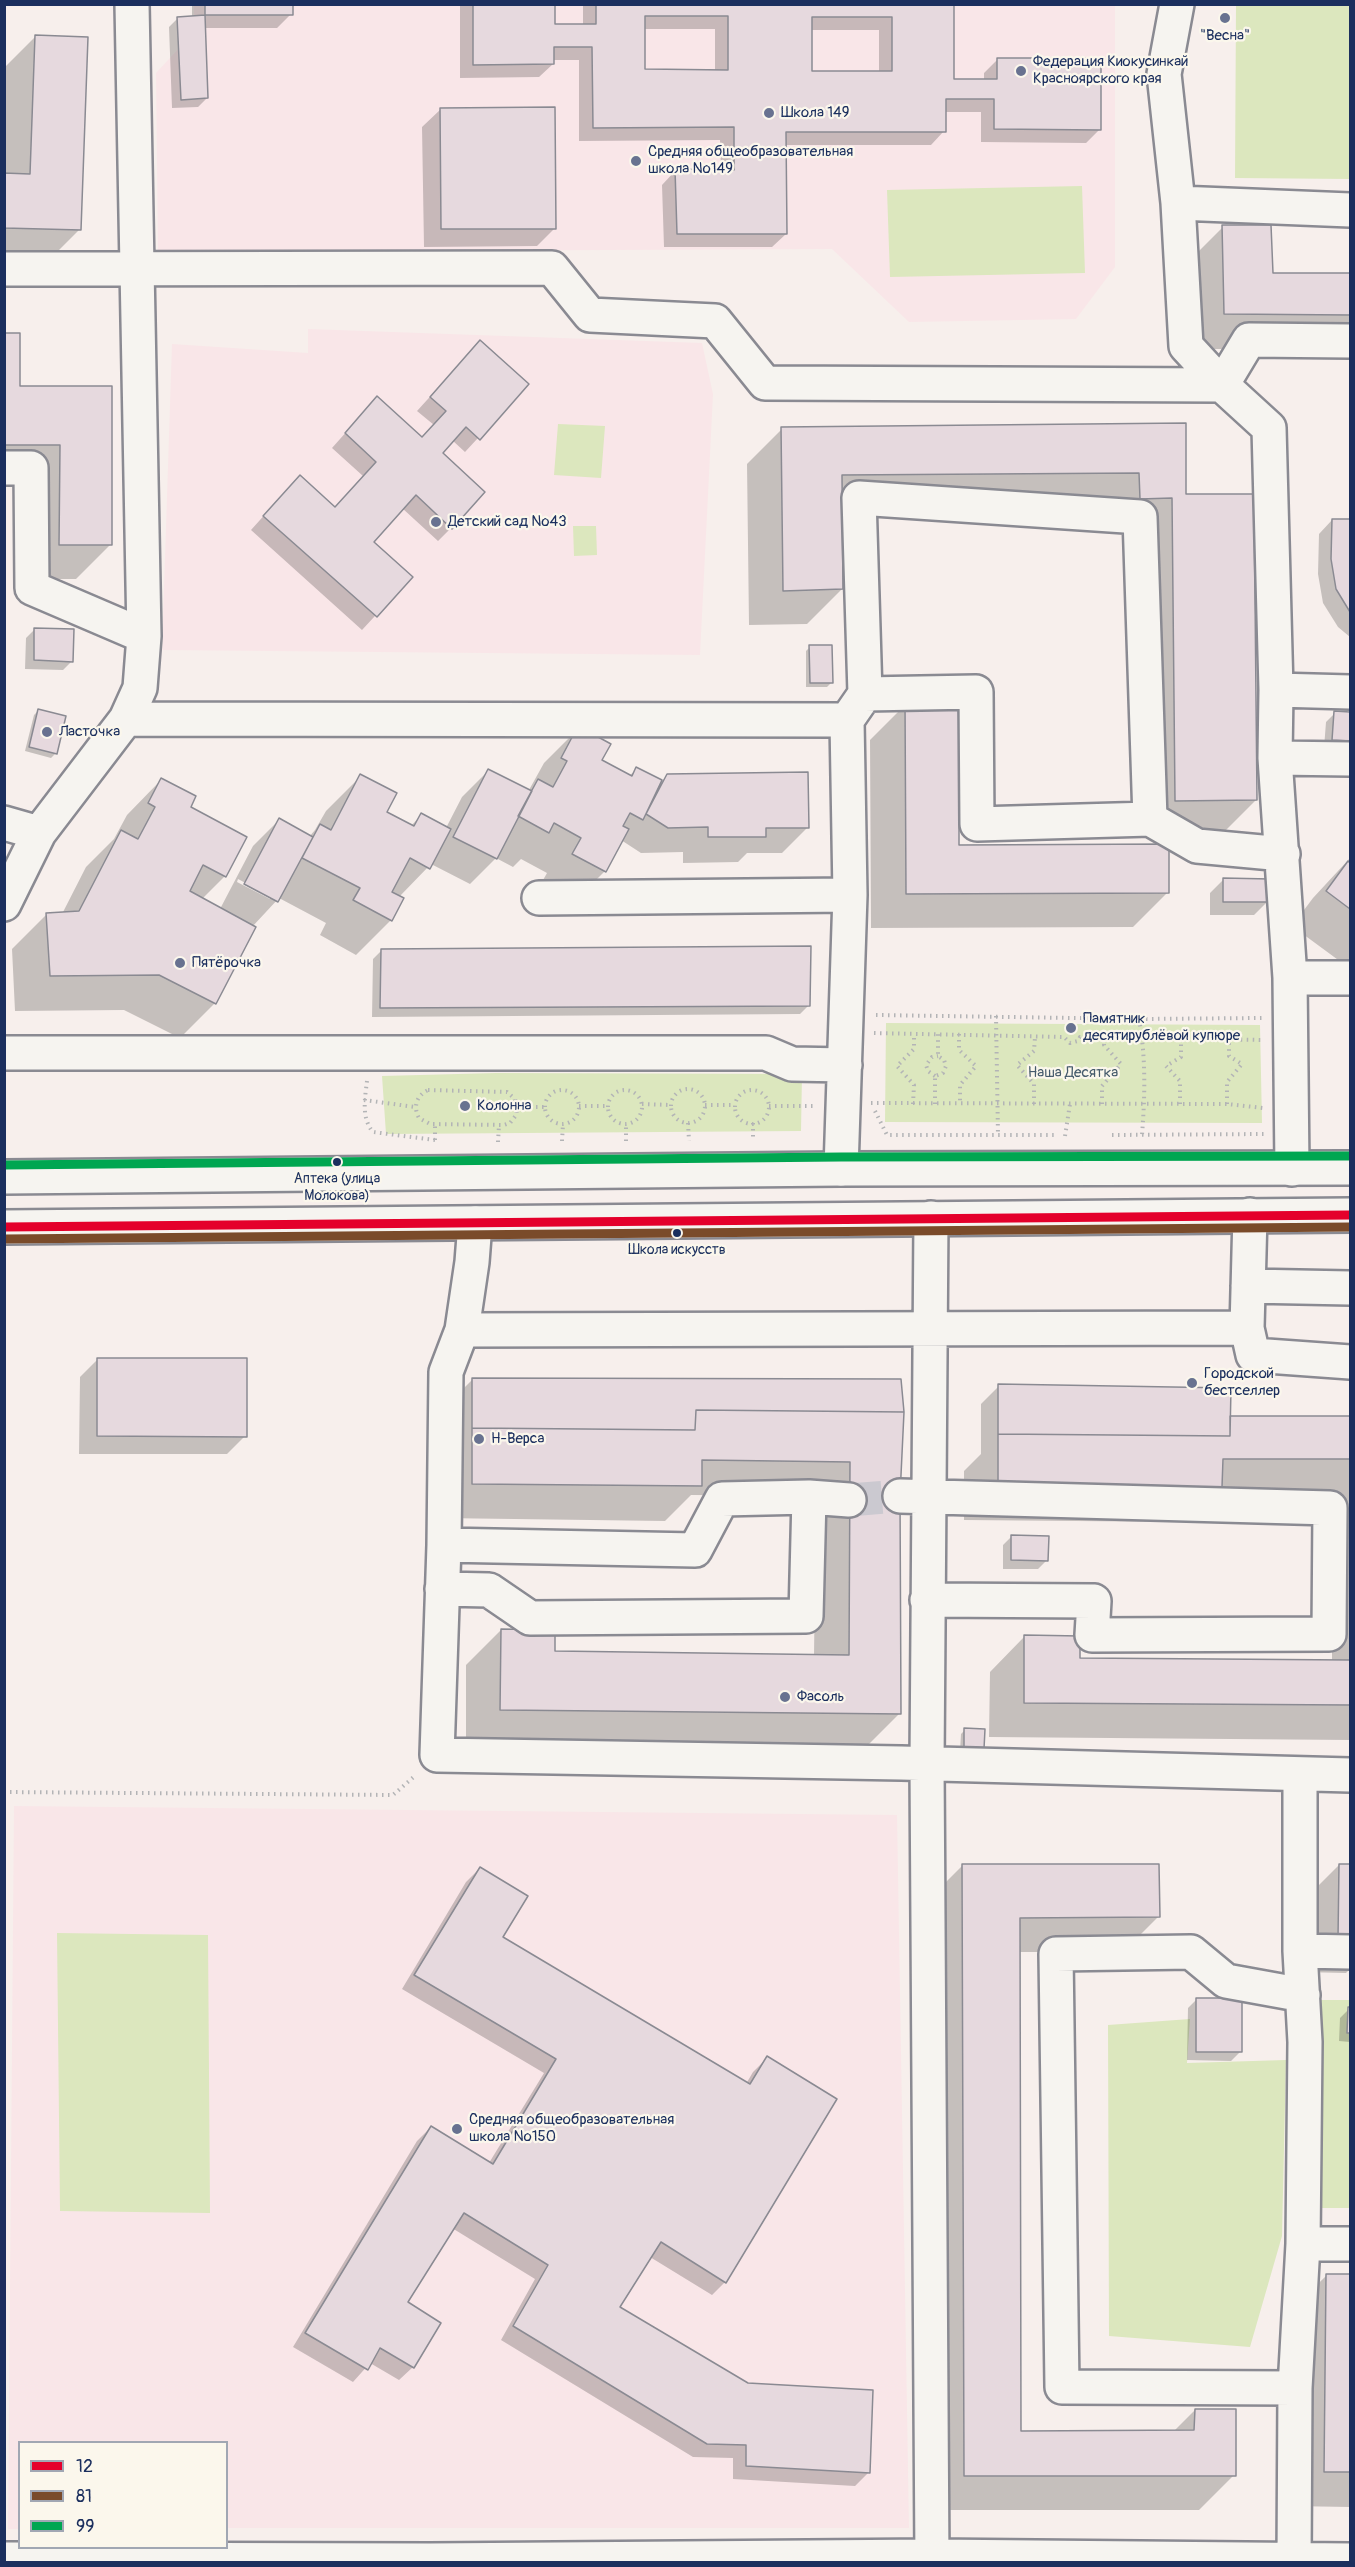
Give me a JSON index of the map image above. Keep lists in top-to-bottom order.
{
  "parks": ["Наша Десятка"],
  "places": [
    "\"Весна\"",
    "Федерация Киокусинкай Красноярского края",
    "Школа 149",
    "Средняя общеобразовательная школа №149",
    "Детский сад №43",
    "Ласточка",
    "Пятёрочка",
    "Памятник десятирублёвой купюре",
    "Колонна",
    "Аптека (улица Молокова)",
    "Школа искусств",
    "Городской бестселлер",
    "Н-Верса",
    "Фасоль",
    "Средняя общеобразовательная школа №150"
  ],
  "lines": ["transit line 99", "transit line 12", "transit line 81"],
  "legend": ["12", "81", "99"]
}
